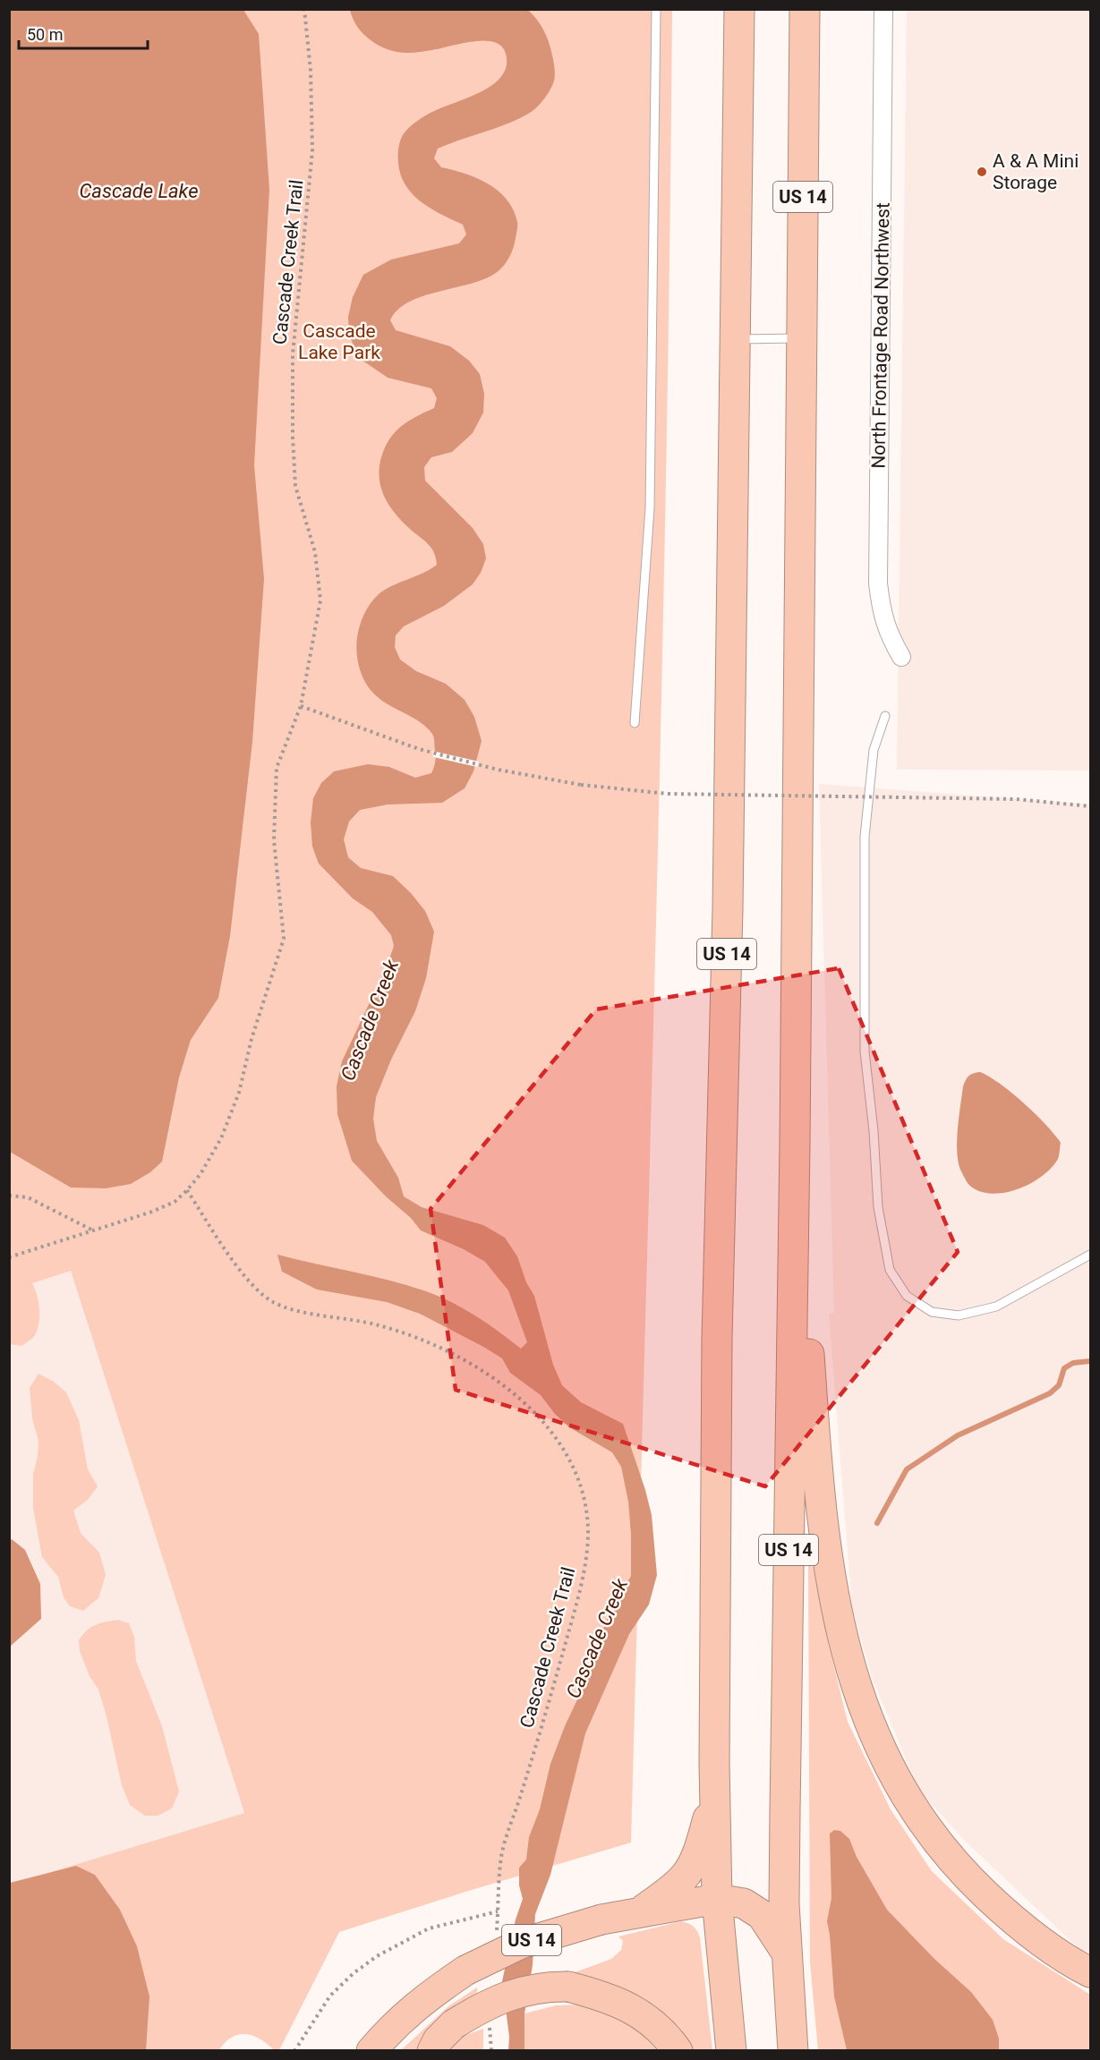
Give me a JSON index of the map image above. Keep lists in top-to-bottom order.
{
  "streets": {
    "highway": ["US 14"],
    "street": ["North Frontage Road Northwest"],
    "path": ["Cascade Creek Trail"]
  },
  "water": ["Cascade Lake", "Cascade Creek"],
  "parks": ["Cascade Lake Park"],
  "places": ["A & A Mini Storage"],
  "scale_bar": "50 m"
}
